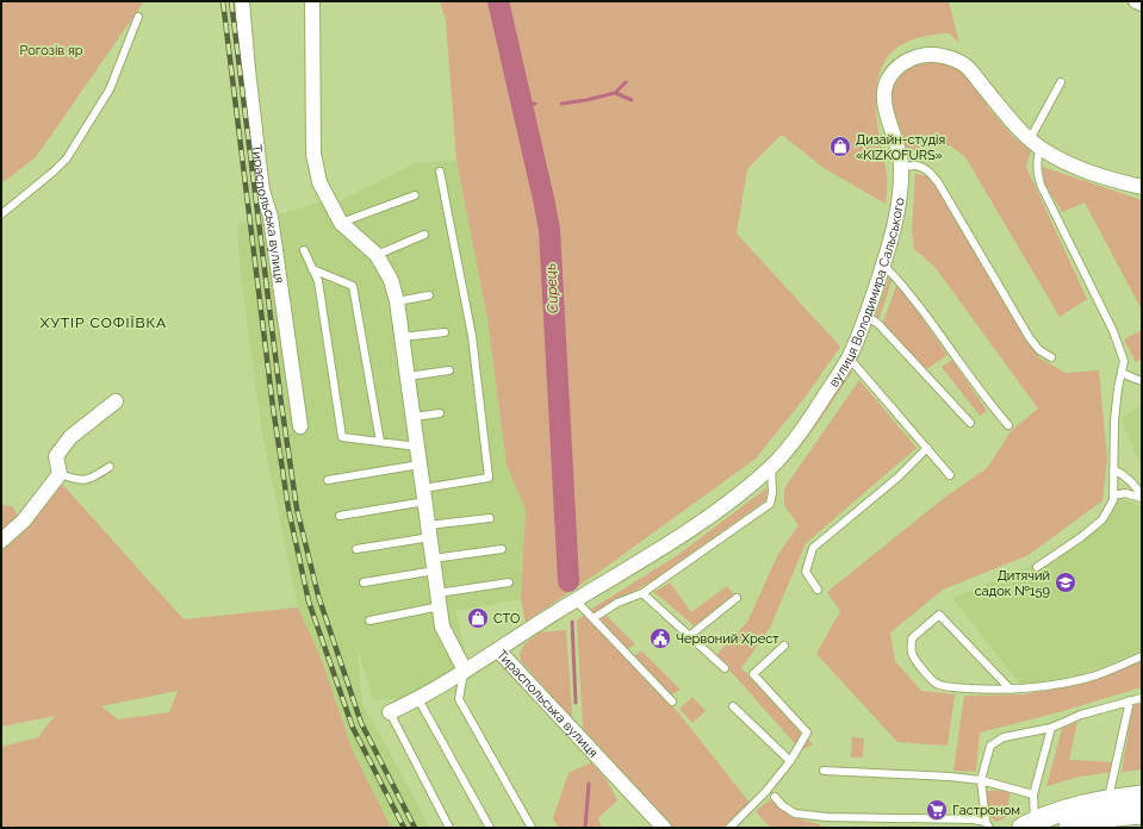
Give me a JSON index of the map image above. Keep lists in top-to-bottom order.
{
  "streets": {
    "street": ["Тираспольська вулиця", "вулиця Володимира Сальського"]
  },
  "crossings": [
    ["Тираспольська вулиця", "вулиця Володимира Сальського"]
  ],
  "districts": ["ХУТІР СОФІЇВКА"],
  "water": ["Сирець"],
  "parks": ["Рогозів яр"],
  "places": {
    "shop": ["Дизайн-студія «KIZKOFURS»", "СТО"],
    "school or university": ["Дитячий садок №159"],
    "public building": ["Червоний Хрест"],
    "supermarket": ["Гастроном"]
  }
}
